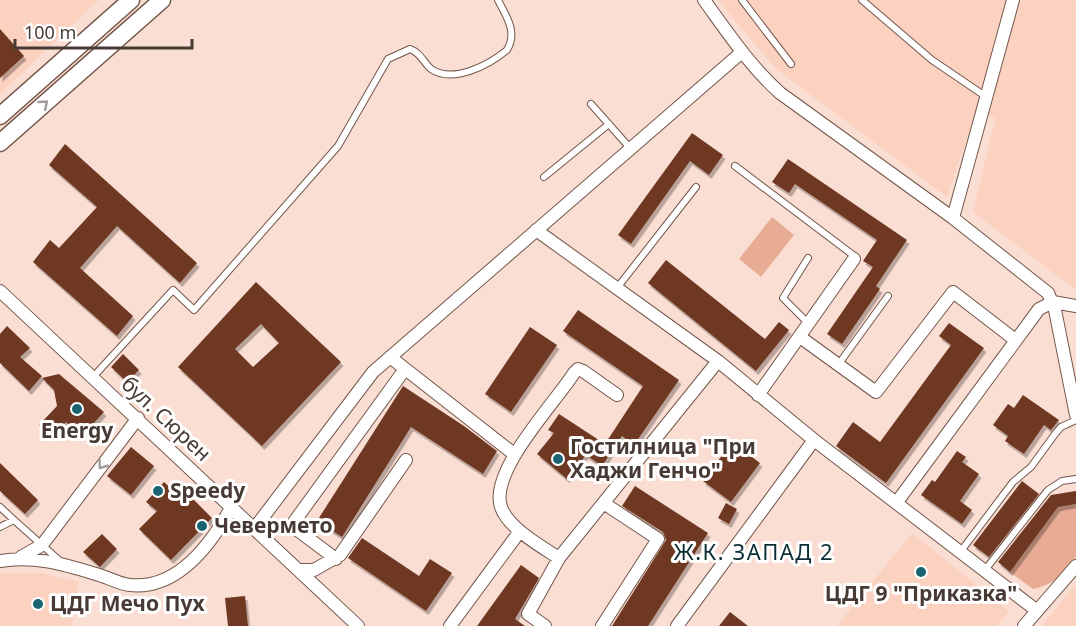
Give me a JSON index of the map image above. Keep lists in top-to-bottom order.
{
  "streets": {
    "street": ["бул. Сюрен"]
  },
  "districts": ["Ж.К. ЗАПАД 2"],
  "places": [
    "Energy",
    "Гостилница \"При Хаджи Генчо\"",
    "Speedy",
    "Чевермето",
    "ЦДГ 9 \"Приказка\"",
    "ЦДГ Мечо Пух"
  ],
  "scale_bar": "100 m"
}
